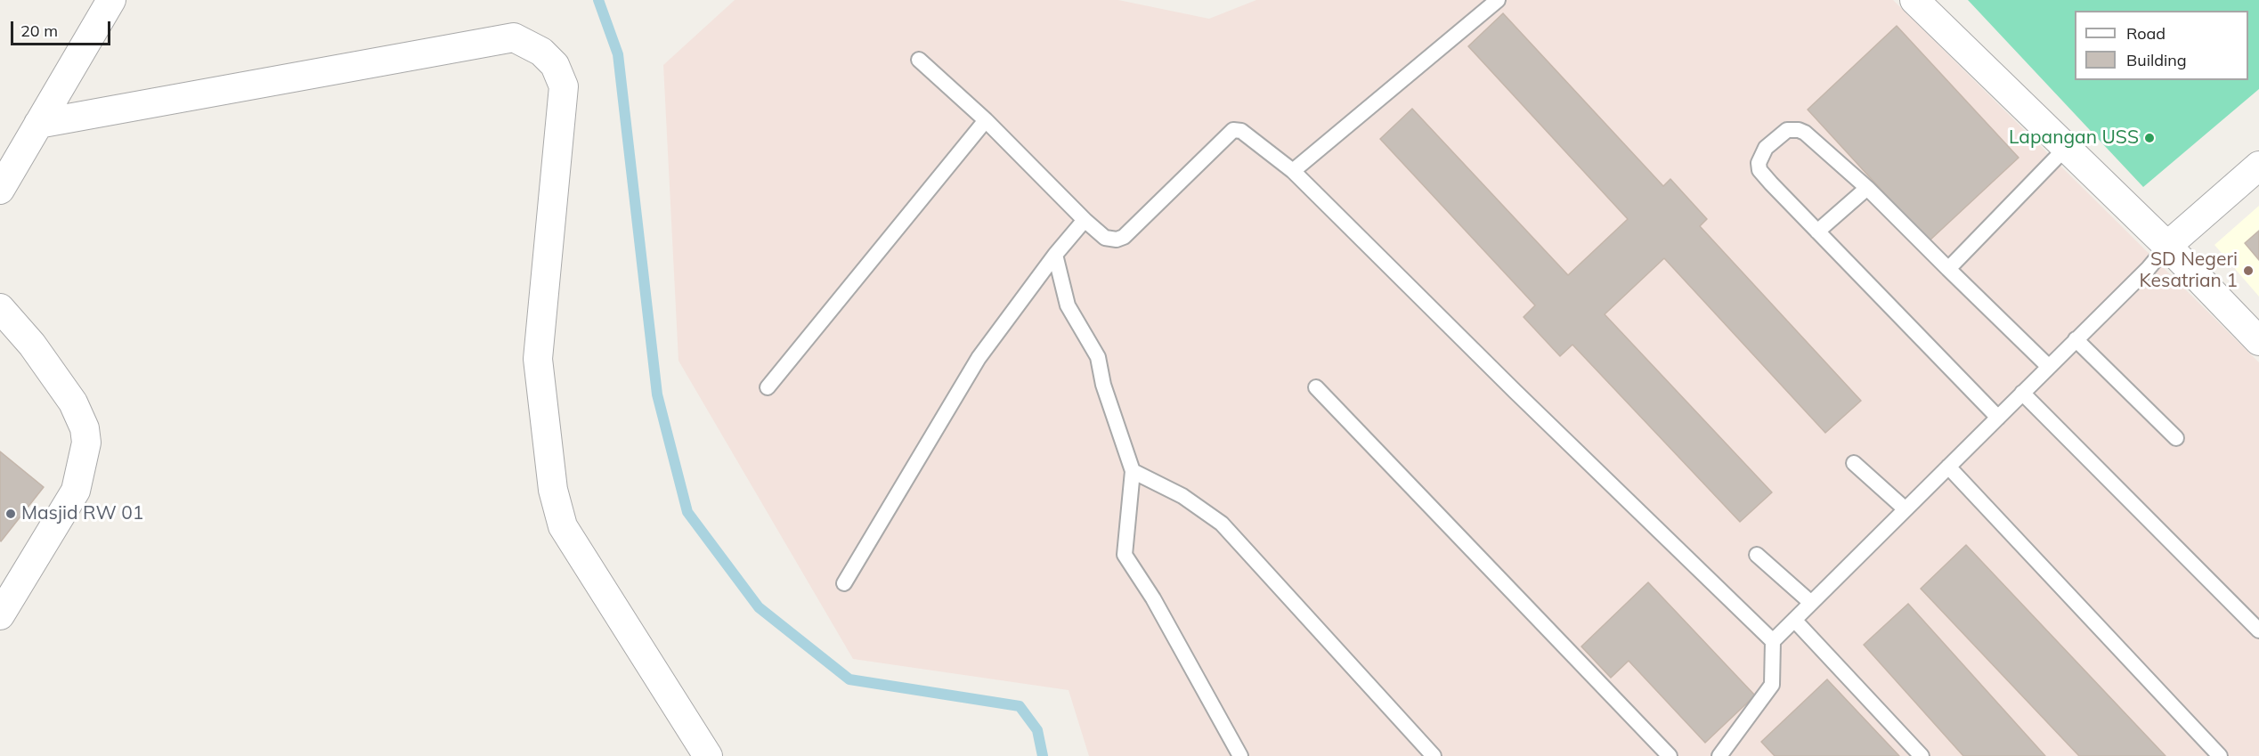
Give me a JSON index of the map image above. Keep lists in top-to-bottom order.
{
  "places": ["Lapangan USS", "SD Negeri Kesatrian 1", "Masjid RW 01"],
  "legend": ["Road", "Building"],
  "scale_bar": "20 m"
}
